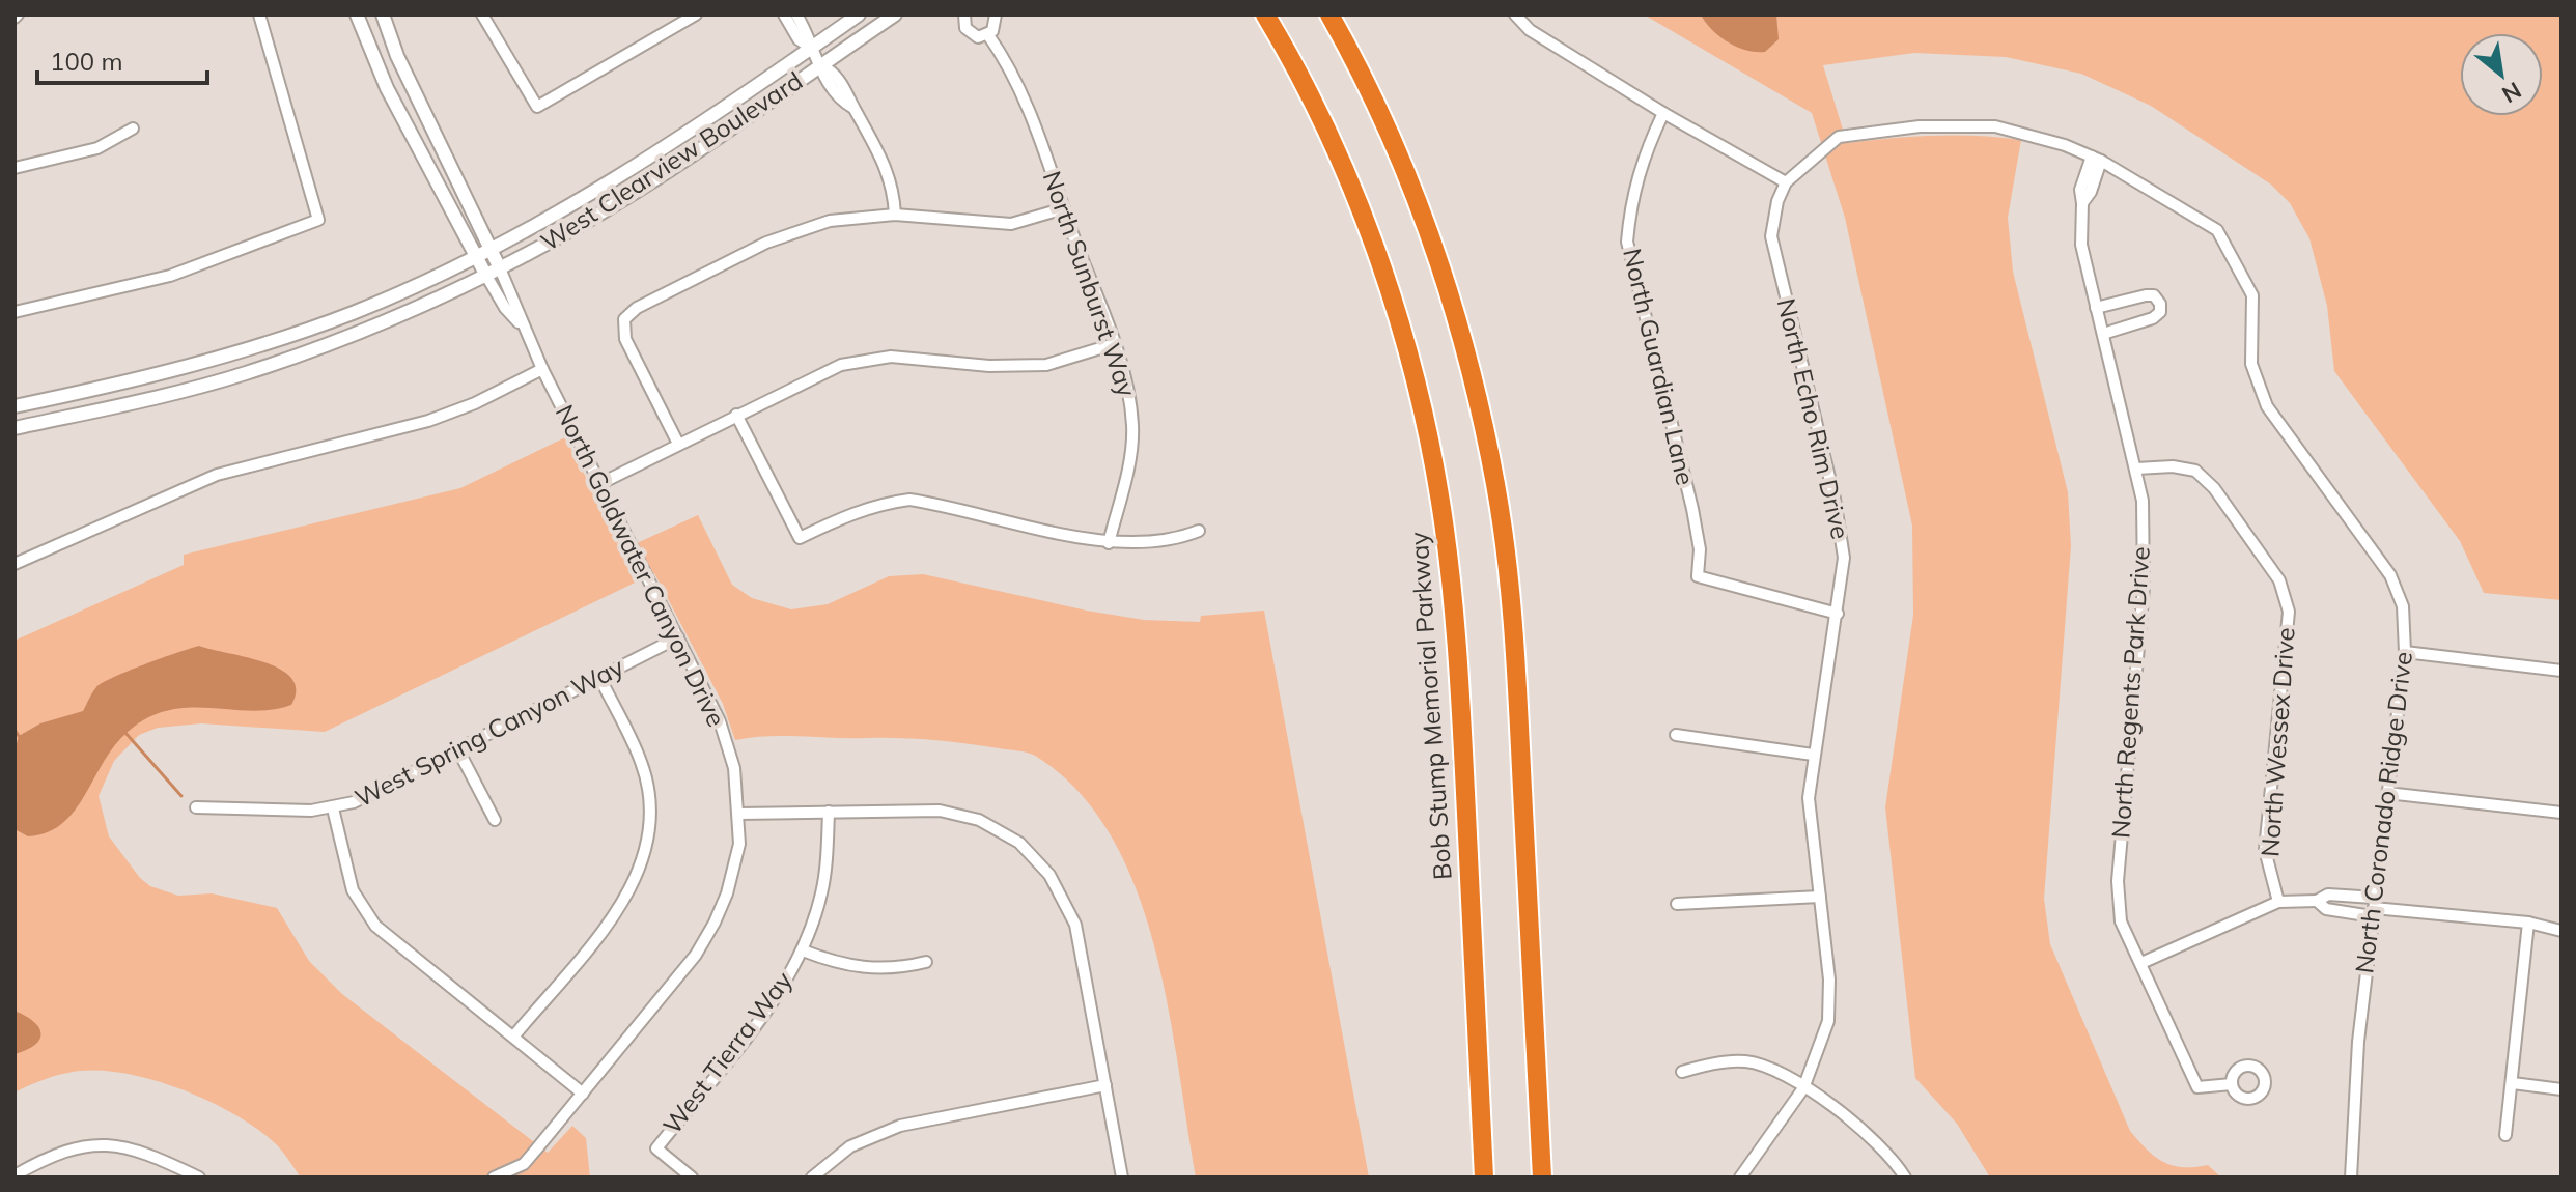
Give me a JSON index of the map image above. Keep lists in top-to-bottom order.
{
  "streets": {
    "highway": ["Bob Stump Memorial Parkway"],
    "street": [
      "West Clearview Boulevard",
      "North Sunburst Way",
      "North Guardian Lane",
      "North Echo Rim Drive",
      "North Goldwater Canyon Drive",
      "North Regents Park Drive",
      "West Spring Canyon Way",
      "North Wessex Drive",
      "North Coronado Ridge Drive",
      "West Tierra Way"
    ]
  },
  "crossings": [
    ["West Clearview Boulevard", "North Goldwater Canyon Drive"],
    ["North Guardian Lane", "North Echo Rim Drive"],
    ["North Echo Rim Drive", "North Coronado Ridge Drive"],
    ["North Goldwater Canyon Drive", "West Spring Canyon Way"],
    ["North Regents Park Drive", "North Wessex Drive"],
    ["North Regents Park Drive", "North Coronado Ridge Drive"]
  ],
  "scale_bar": "100 m",
  "north": "bottom right"
}
